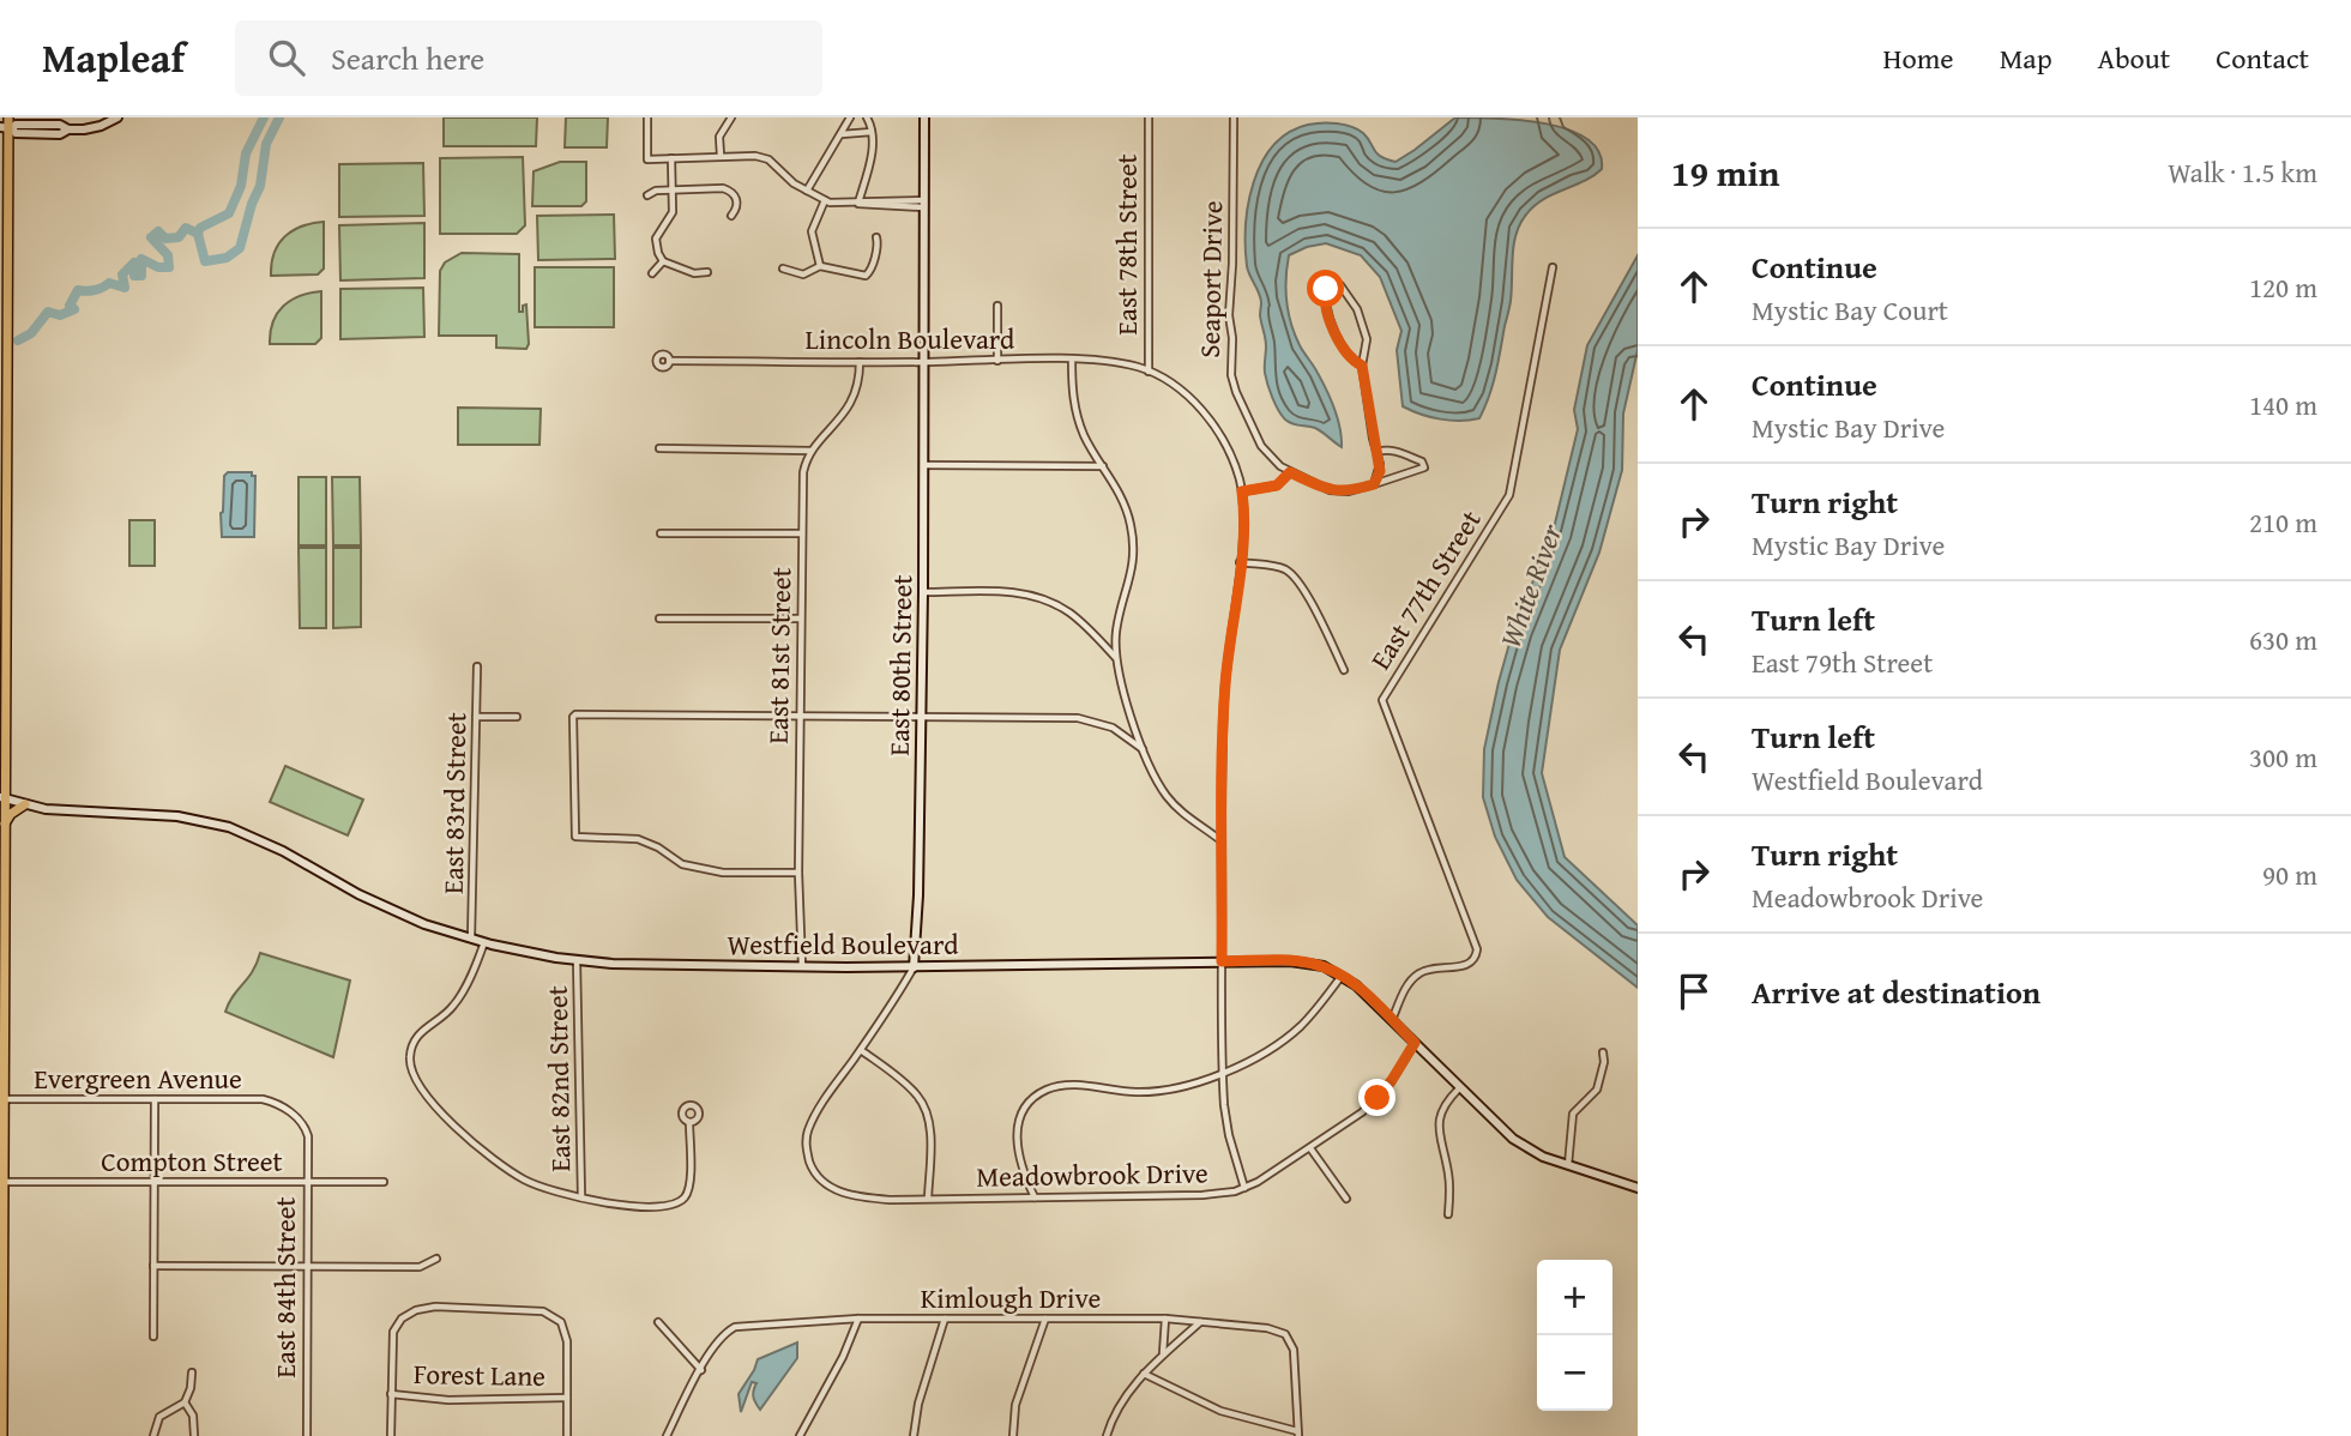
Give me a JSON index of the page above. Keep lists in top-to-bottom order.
{
  "streets": {
    "street": [
      "East 78th Street",
      "Seaport Drive",
      "Lincoln Boulevard",
      "East 77th Street",
      "East 81st Street",
      "East 80th Street",
      "East 83rd Street",
      "Westfield Boulevard",
      "Evergreen Avenue",
      "East 82nd Street",
      "Compton Street",
      "Meadowbrook Drive",
      "East 84th Street",
      "Kimlough Drive",
      "Forest Lane"
    ]
  },
  "crossings": [
    ["East 78th Street", "Lincoln Boulevard"],
    ["Lincoln Boulevard", "East 81st Street"],
    ["Lincoln Boulevard", "East 80th Street"],
    ["East 77th Street", "Westfield Boulevard"],
    ["East 81st Street", "Westfield Boulevard"],
    ["East 80th Street", "Westfield Boulevard"],
    ["East 80th Street", "Meadowbrook Drive"],
    ["East 83rd Street", "Westfield Boulevard"],
    ["Westfield Boulevard", "East 82nd Street"],
    ["Westfield Boulevard", "Meadowbrook Drive"],
    ["Evergreen Avenue", "East 84th Street"],
    ["Compton Street", "East 84th Street"]
  ],
  "water": ["White River"],
  "page": {
    "header": "Mapleaf",
    "search": "Search here",
    "nav": [
      "Home",
      "Map",
      "About",
      "Contact"
    ],
    "heading": ["19 min", "Walk · 1.5 km"],
    "list": [
      ["Continue", "Mystic Bay Court", "120 m"],
      ["Continue", "Mystic Bay Drive", "140 m"],
      ["Turn right", "Mystic Bay Drive", "210 m"],
      ["Turn left", "East 79th Street", "630 m"],
      ["Turn left", "Westfield Boulevard", "300 m"],
      ["Turn right", "Meadowbrook Drive", "90 m"],
      "Arrive at destination"
    ],
    "map_buttons": ["+", "−"]
  }
}
